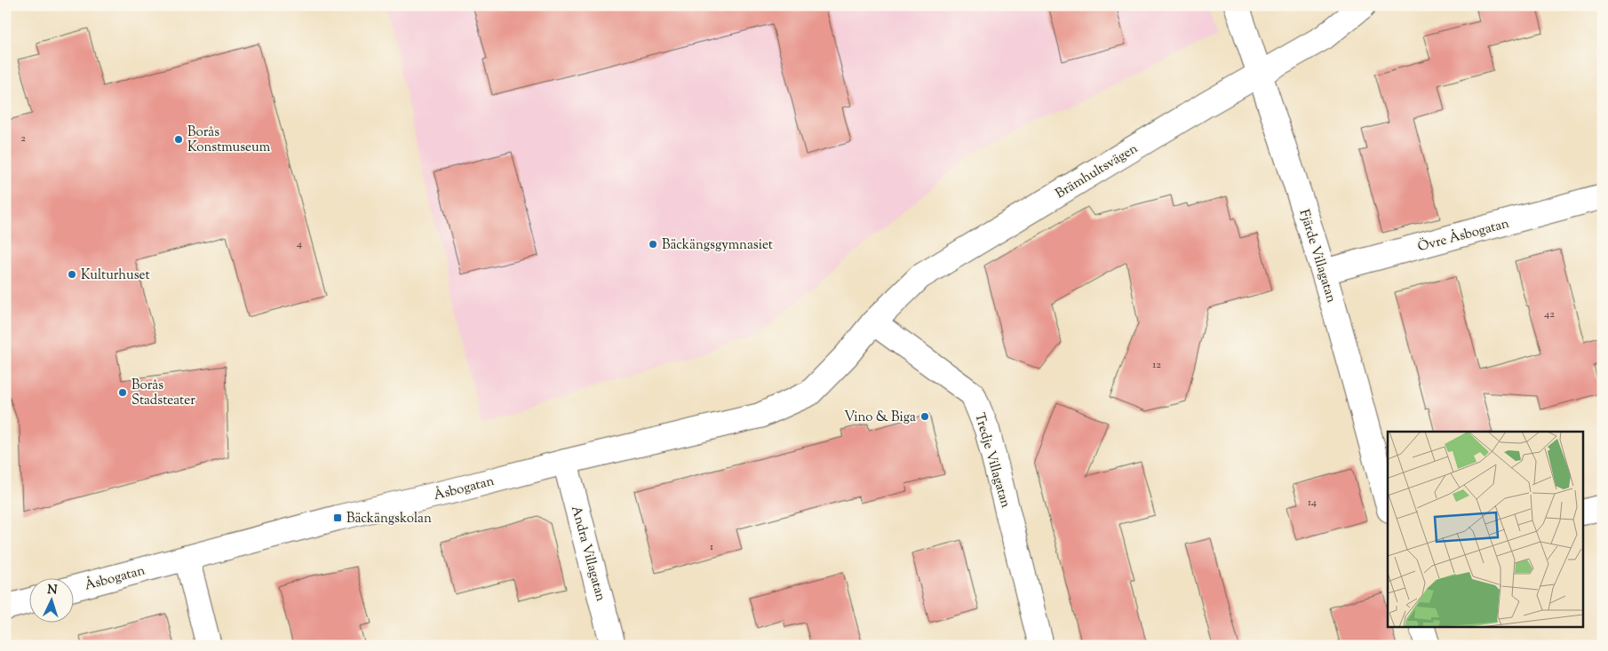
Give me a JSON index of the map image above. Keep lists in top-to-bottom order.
{
  "streets": {
    "street": [
      "Brämhultsvägen",
      "Övre Åsbogatan",
      "Fjärde Villagatan",
      "Tredje Villagatan",
      "Åsbogatan",
      "Andra Villagatan"
    ]
  },
  "crossings": [
    ["Brämhultsvägen", "Fjärde Villagatan"],
    ["Brämhultsvägen", "Tredje Villagatan"],
    ["Brämhultsvägen", "Åsbogatan"],
    ["Övre Åsbogatan", "Fjärde Villagatan"],
    ["Åsbogatan", "Andra Villagatan"]
  ],
  "places": {
    "other": [
      "Borås Konstmuseum",
      "Bäckängsgymnasiet",
      "Kulturhuset",
      "Borås Stadsteater",
      "Vino & Biga"
    ],
    "transit": ["Bäckängskolan"]
  },
  "house_numbers": [
    "2",
    "4",
    "42",
    "12",
    "14",
    "1"
  ],
  "north": "top"
}
